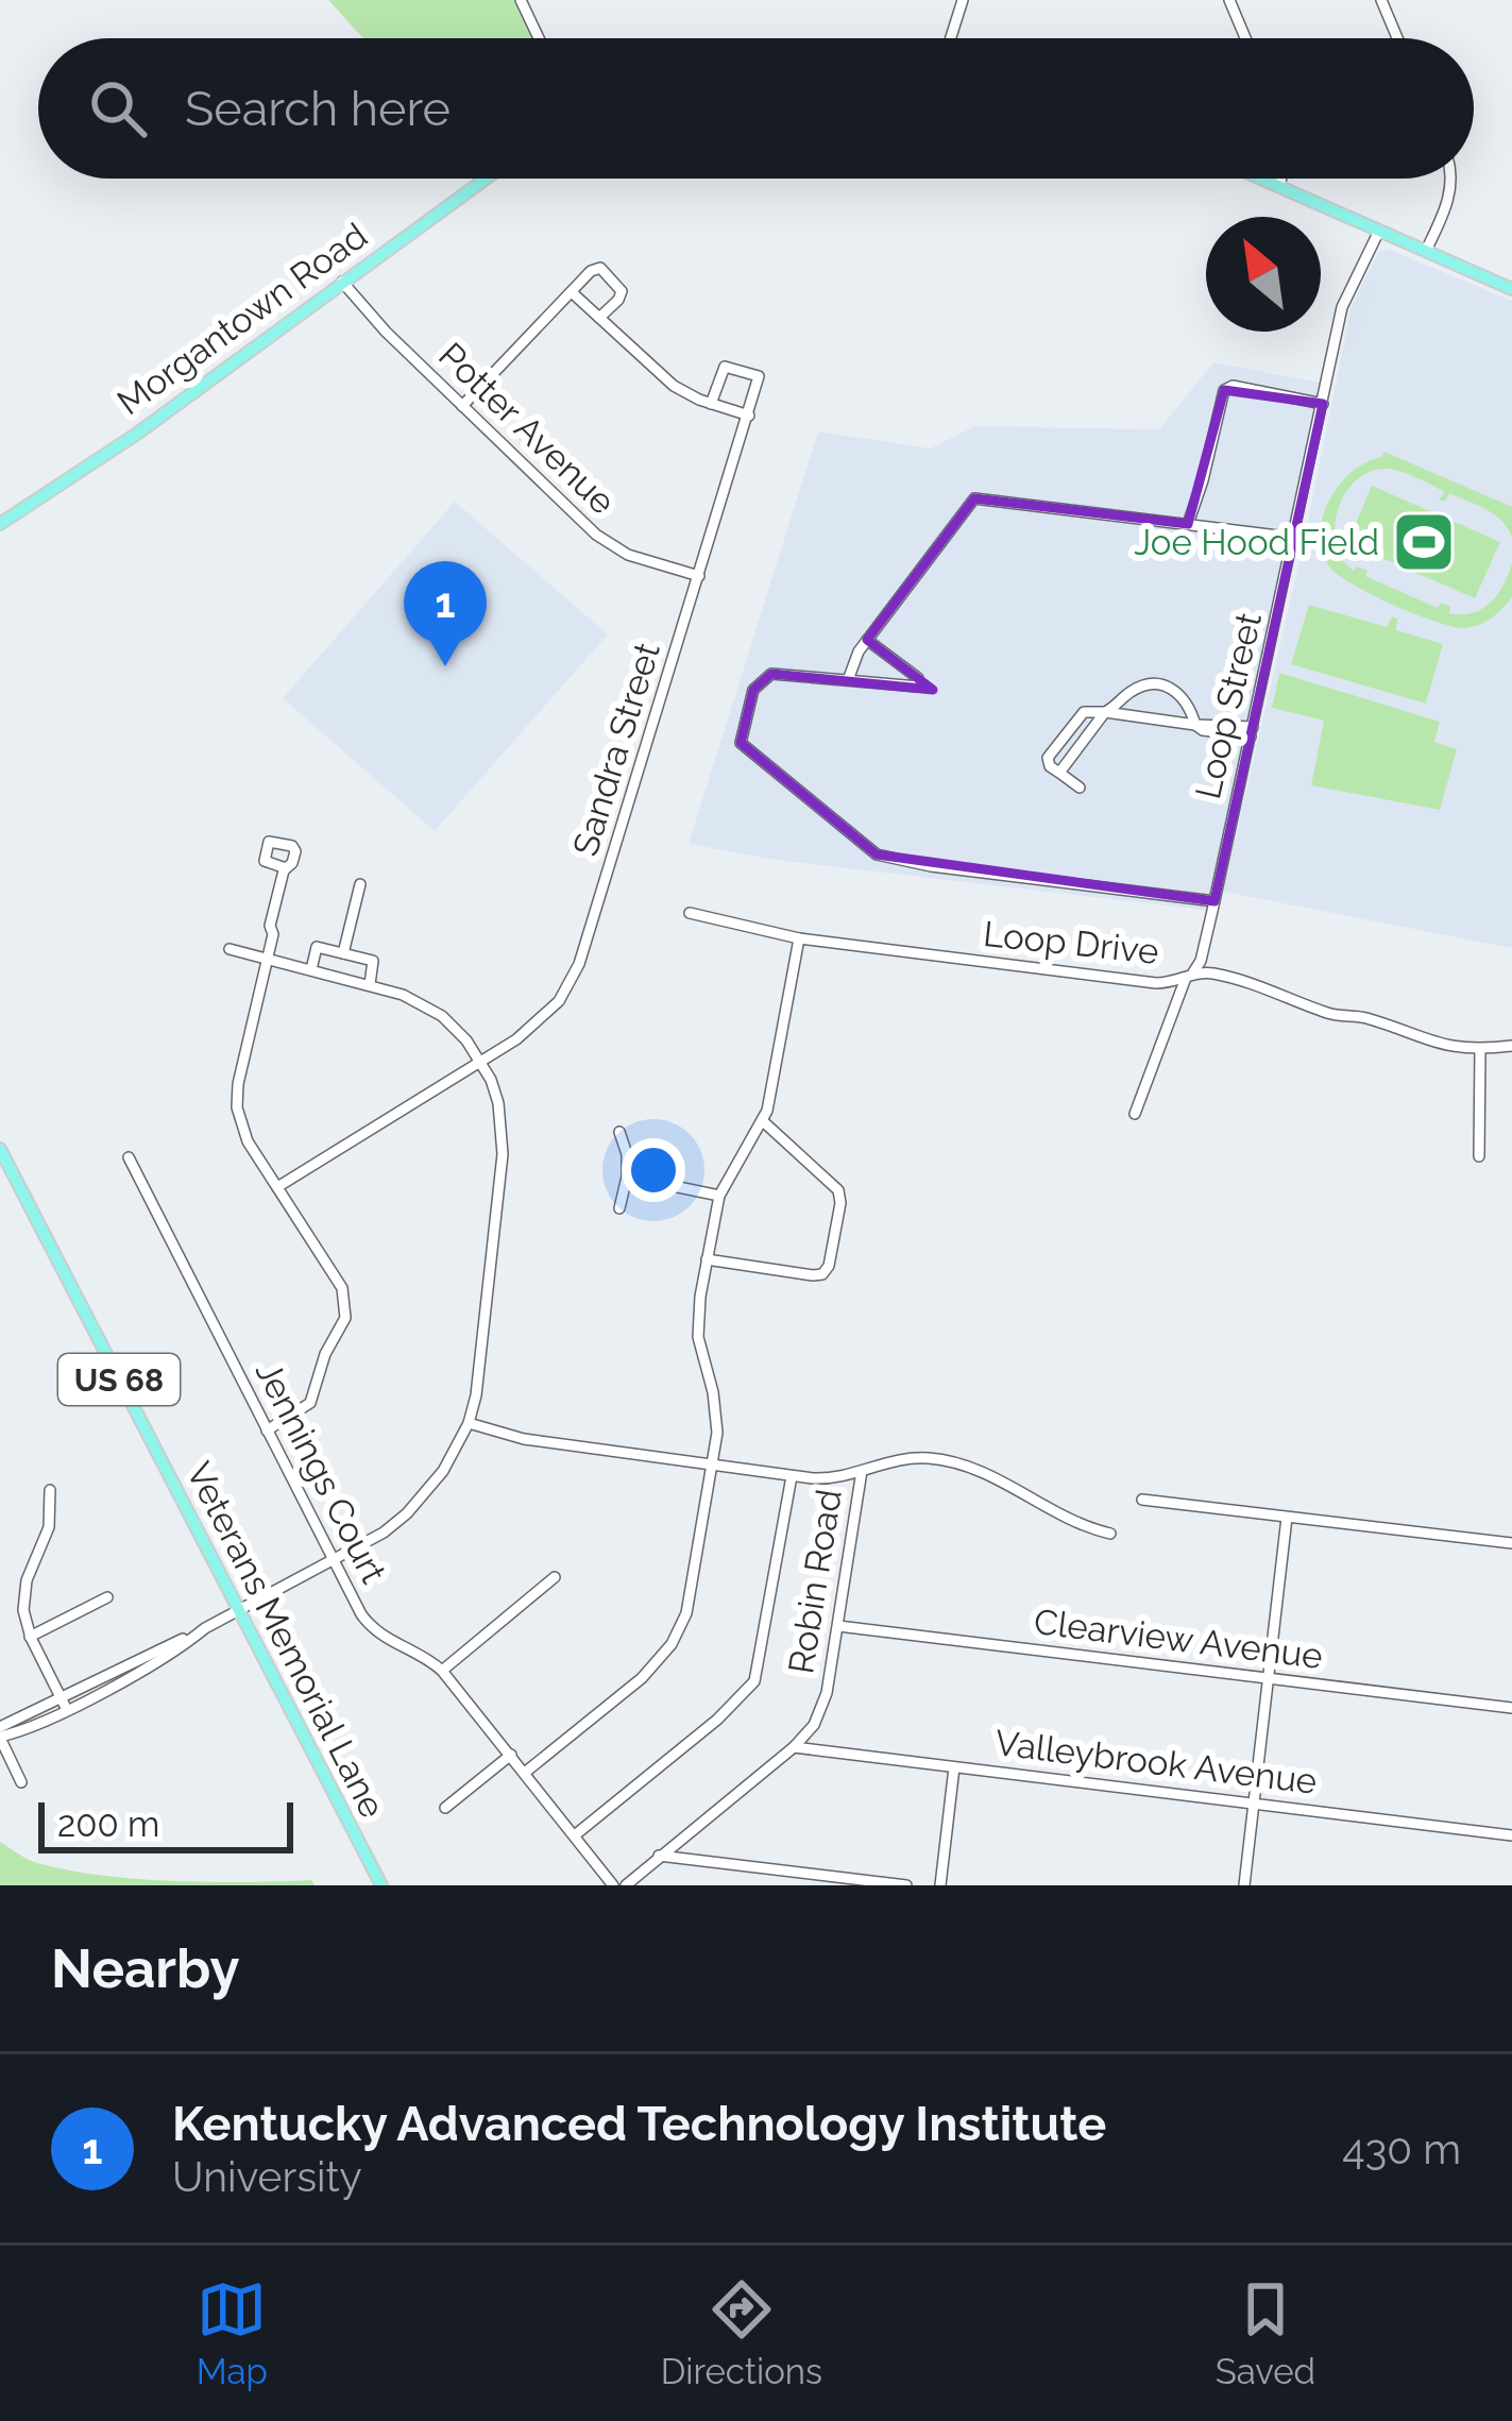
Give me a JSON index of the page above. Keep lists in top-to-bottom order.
{
  "streets": {
    "main road": ["Morgantown Road", "US 68", "Veterans Memorial Lane"],
    "street": [
      "Potter Avenue",
      "Loop Street",
      "Sandra Street",
      "Loop Drive",
      "Jennings Court",
      "Robin Road",
      "Clearview Avenue",
      "Valleybrook Avenue"
    ]
  },
  "crossings": [
    ["Morgantown Road", "Potter Avenue"],
    ["Potter Avenue", "Sandra Street"],
    ["Loop Street", "Loop Drive"],
    ["Robin Road", "Clearview Avenue"],
    ["Robin Road", "Valleybrook Avenue"]
  ],
  "places": {
    "sports": ["Joe Hood Field"]
  },
  "scale_bar": "200 m",
  "north": "top left",
  "page": {
    "search": "Search here",
    "pins": "1",
    "scale": "200 m",
    "heading": "Nearby",
    "list": [
      {
        "mark": "1",
        "name": "Kentucky Advanced Technology Institute",
        "note": "University",
        "value": "430 m"
      }
    ],
    "nav": ["Map", "Directions", "Saved"]
  }
}
